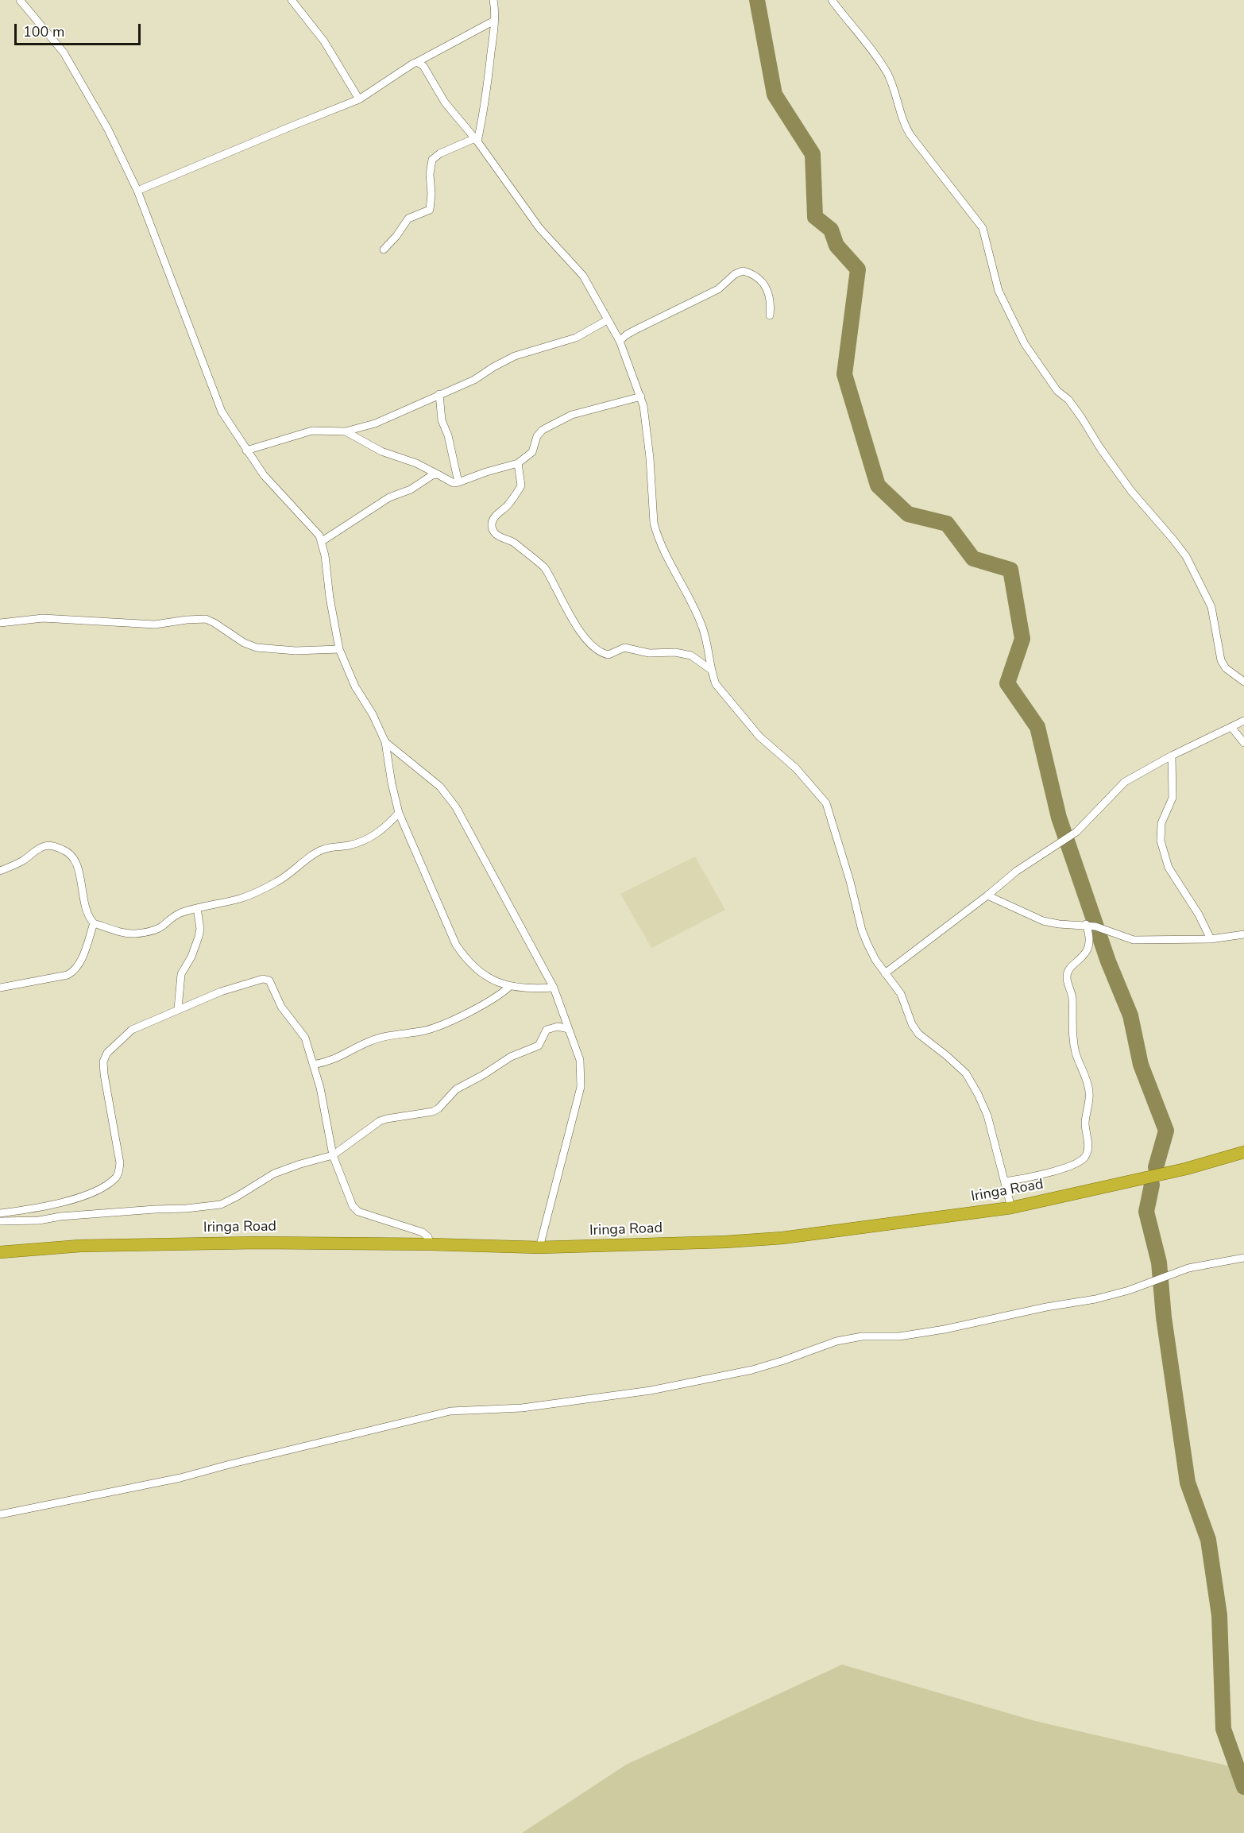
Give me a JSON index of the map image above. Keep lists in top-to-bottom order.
{
  "streets": {
    "highway": ["Iringa Road"]
  },
  "scale_bar": "100 m"
}
